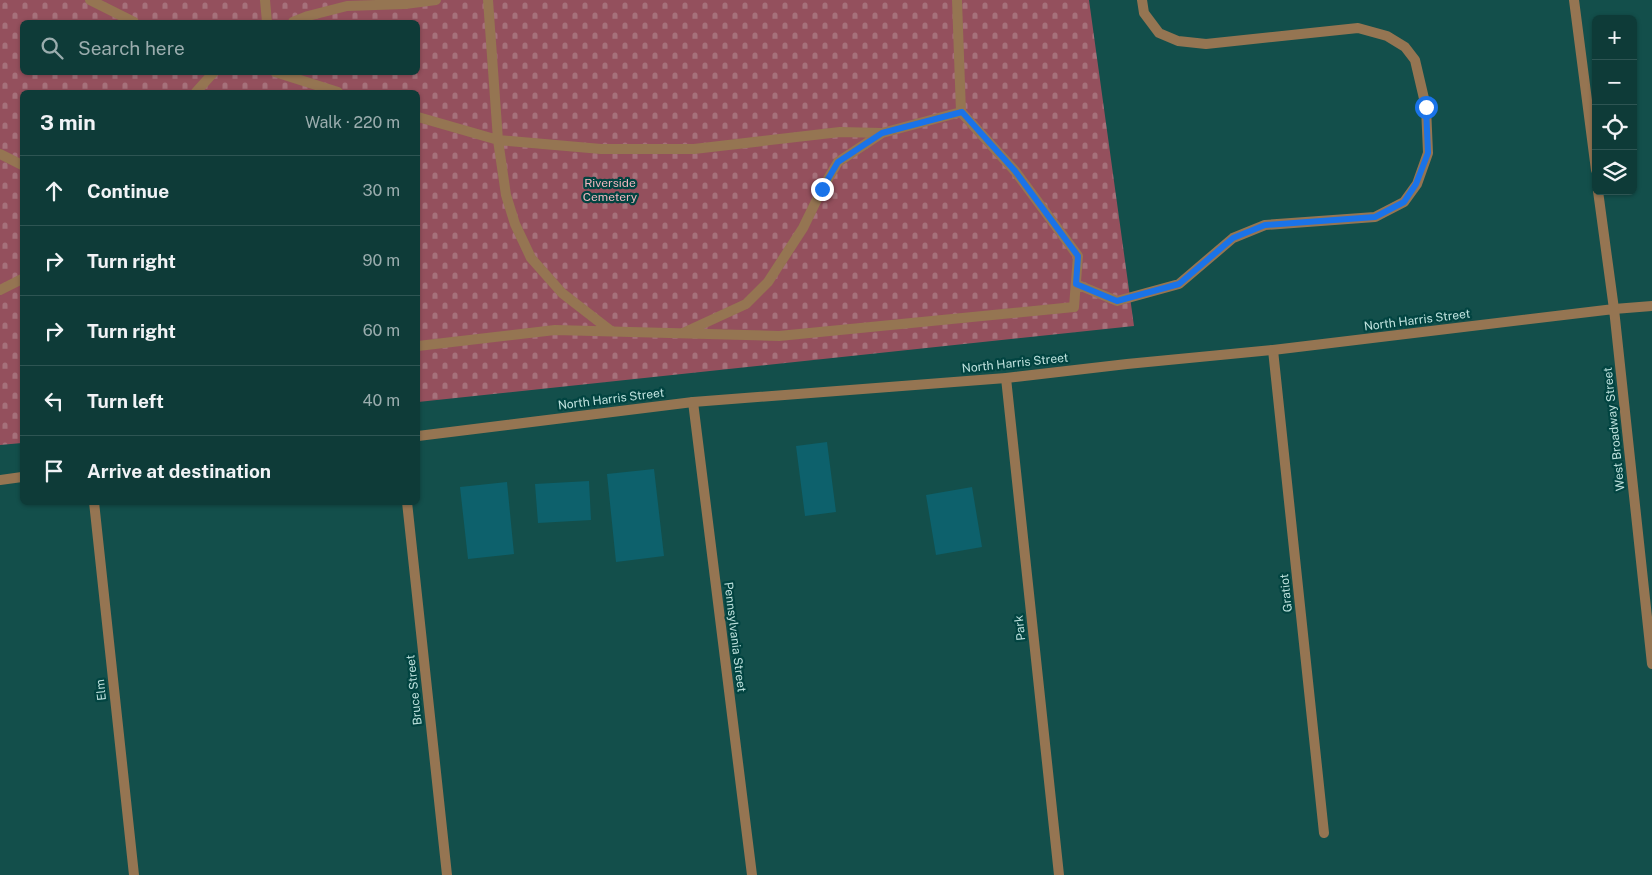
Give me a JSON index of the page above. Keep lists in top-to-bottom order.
{
  "streets": {
    "street": [
      "North Harris Street",
      "West Broadway Street",
      "Gratiot",
      "Park",
      "Pennsylvania Street",
      "Elm",
      "Bruce Street"
    ]
  },
  "crossings": [
    ["North Harris Street", "West Broadway Street"],
    ["North Harris Street", "Gratiot"],
    ["North Harris Street", "Park"],
    ["North Harris Street", "Pennsylvania Street"]
  ],
  "parks": ["Riverside Cemetery"],
  "page": {
    "map_buttons": ["+", "−"],
    "search": "Search here",
    "heading": ["3 min", "Walk · 220 m"],
    "list": [
      ["Continue", "30 m"],
      ["Turn right", "90 m"],
      ["Turn right", "60 m"],
      ["Turn left", "40 m"],
      "Arrive at destination"
    ]
  }
}
